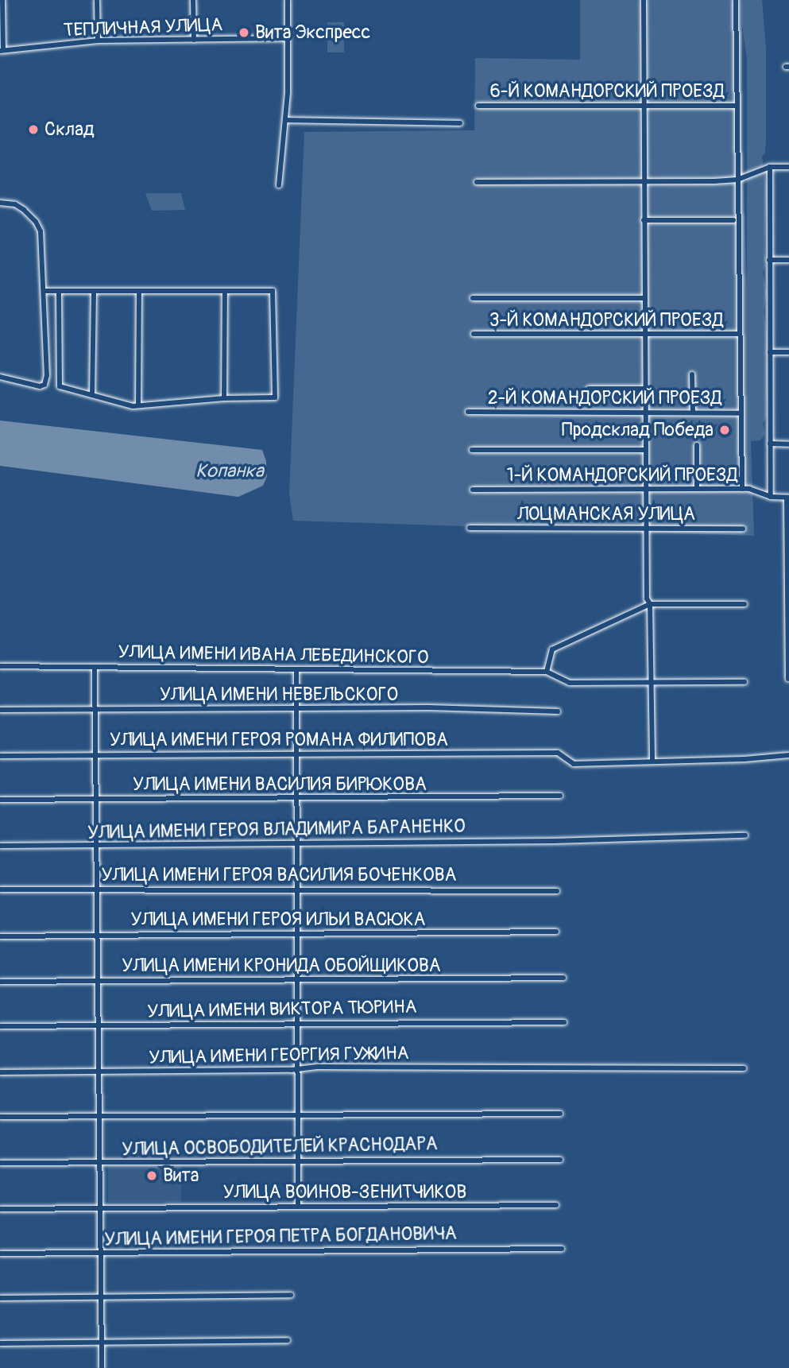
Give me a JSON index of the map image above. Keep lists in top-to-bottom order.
{
  "streets": {
    "street": [
      "ТЕПЛИЧНАЯ УЛИЦА",
      "6-Й КОМАНДОРСКИЙ ПРОЕЗД",
      "3-Й КОМАНДОРСКИЙ ПРОЕЗД",
      "2-Й КОМАНДОРСКИЙ ПРОЕЗД",
      "1-Й КОМАНДОРСКИЙ ПРОЕЗД",
      "ЛОЦМАНСКАЯ УЛИЦА",
      "УЛИЦА ИМЕНИ ИВАНА ЛЕБЕДИНСКОГО",
      "УЛИЦА ИМЕНИ НЕВЕЛЬСКОГО",
      "УЛИЦА ИМЕНИ ГЕРОЯ РОМАНА ФИЛИПОВА",
      "УЛИЦА ИМЕНИ ВАСИЛИЯ БИРЮКОВА",
      "УЛИЦА ИМЕНИ ГЕРОЯ ВЛАДИМИРА БАРАНЕНКО",
      "УЛИЦА ИМЕНИ ГЕРОЯ ВАСИЛИЯ БОЧЕНКОВА",
      "УЛИЦА ИМЕНИ ГЕРОЯ ИЛЬИ ВАСЮКА",
      "УЛИЦА ИМЕНИ КРОНИДА ОБОЙЩИКОВА",
      "УЛИЦА ИМЕНИ ВИКТОРА ТЮРИНА",
      "УЛИЦА ИМЕНИ ГЕОРГИЯ ГУЖИНА",
      "УЛИЦА ОСВОБОДИТЕЛЕЙ КРАСНОДАРА",
      "УЛИЦА ВОИНОВ-ЗЕНИТЧИКОВ",
      "УЛИЦА ИМЕНИ ГЕРОЯ ПЕТРА БОГДАНОВИЧА"
    ]
  },
  "water": ["Копанка"],
  "places": [
    "Вита Экспресс",
    "Склад",
    "Продсклад Победа",
    "Вита"
  ]
}
